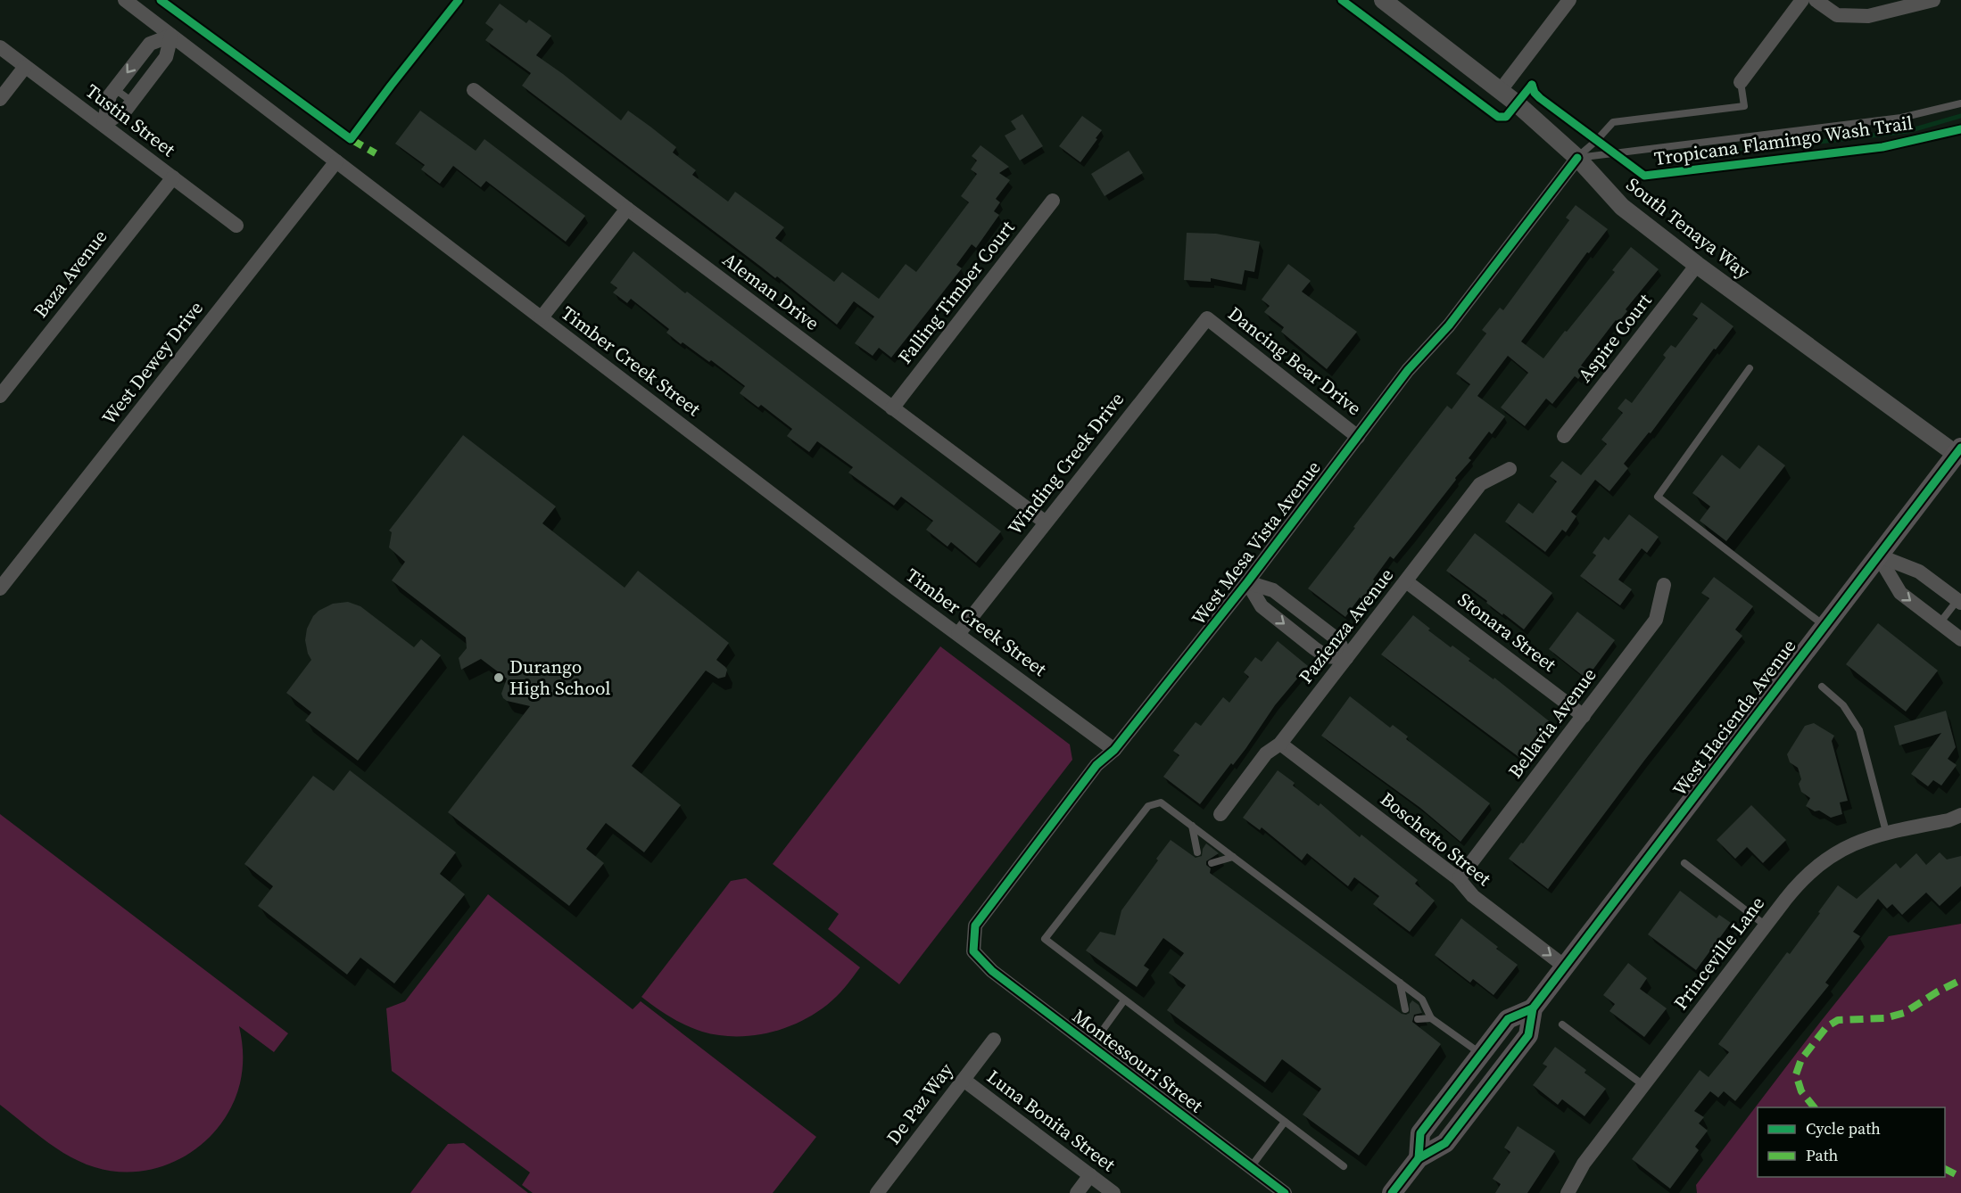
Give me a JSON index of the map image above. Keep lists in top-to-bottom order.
{
  "streets": {
    "main road": ["West Hacienda Avenue"],
    "street": [
      "Tustin Street",
      "South Tenaya Way",
      "Baza Avenue",
      "Aleman Drive",
      "Falling Timber Court",
      "Aspire Court",
      "Timber Creek Street",
      "Dancing Bear Drive",
      "West Dewey Drive",
      "Winding Creek Drive",
      "West Mesa Vista Avenue",
      "Pazienza Avenue",
      "Stonara Street",
      "Bellavia Avenue",
      "Boschetto Street",
      "Princeville Lane",
      "Montessouri Street",
      "De Paz Way",
      "Luna Bonita Street"
    ],
    "cycle path": ["Tropicana Flamingo Wash Trail"]
  },
  "crossings": [
    ["Tustin Street", "Baza Avenue"],
    ["South Tenaya Way", "Aspire Court"],
    ["South Tenaya Way", "West Mesa Vista Avenue"],
    ["South Tenaya Way", "West Hacienda Avenue"],
    ["Aleman Drive", "Falling Timber Court"],
    ["Aleman Drive", "Winding Creek Drive"],
    ["Timber Creek Street", "West Dewey Drive"],
    ["Timber Creek Street", "Winding Creek Drive"],
    ["Timber Creek Street", "West Mesa Vista Avenue"],
    ["Dancing Bear Drive", "Winding Creek Drive"],
    ["Dancing Bear Drive", "West Mesa Vista Avenue"],
    ["West Mesa Vista Avenue", "Montessouri Street"],
    ["Pazienza Avenue", "Stonara Street"],
    ["Pazienza Avenue", "Boschetto Street"],
    ["Stonara Street", "Bellavia Avenue"],
    ["West Hacienda Avenue", "Boschetto Street"],
    ["Bellavia Avenue", "Boschetto Street"],
    ["De Paz Way", "Luna Bonita Street"]
  ],
  "one_way": ["Boschetto Street"],
  "places": ["Durango High School"],
  "legend": ["Cycle path", "Path"]
}
